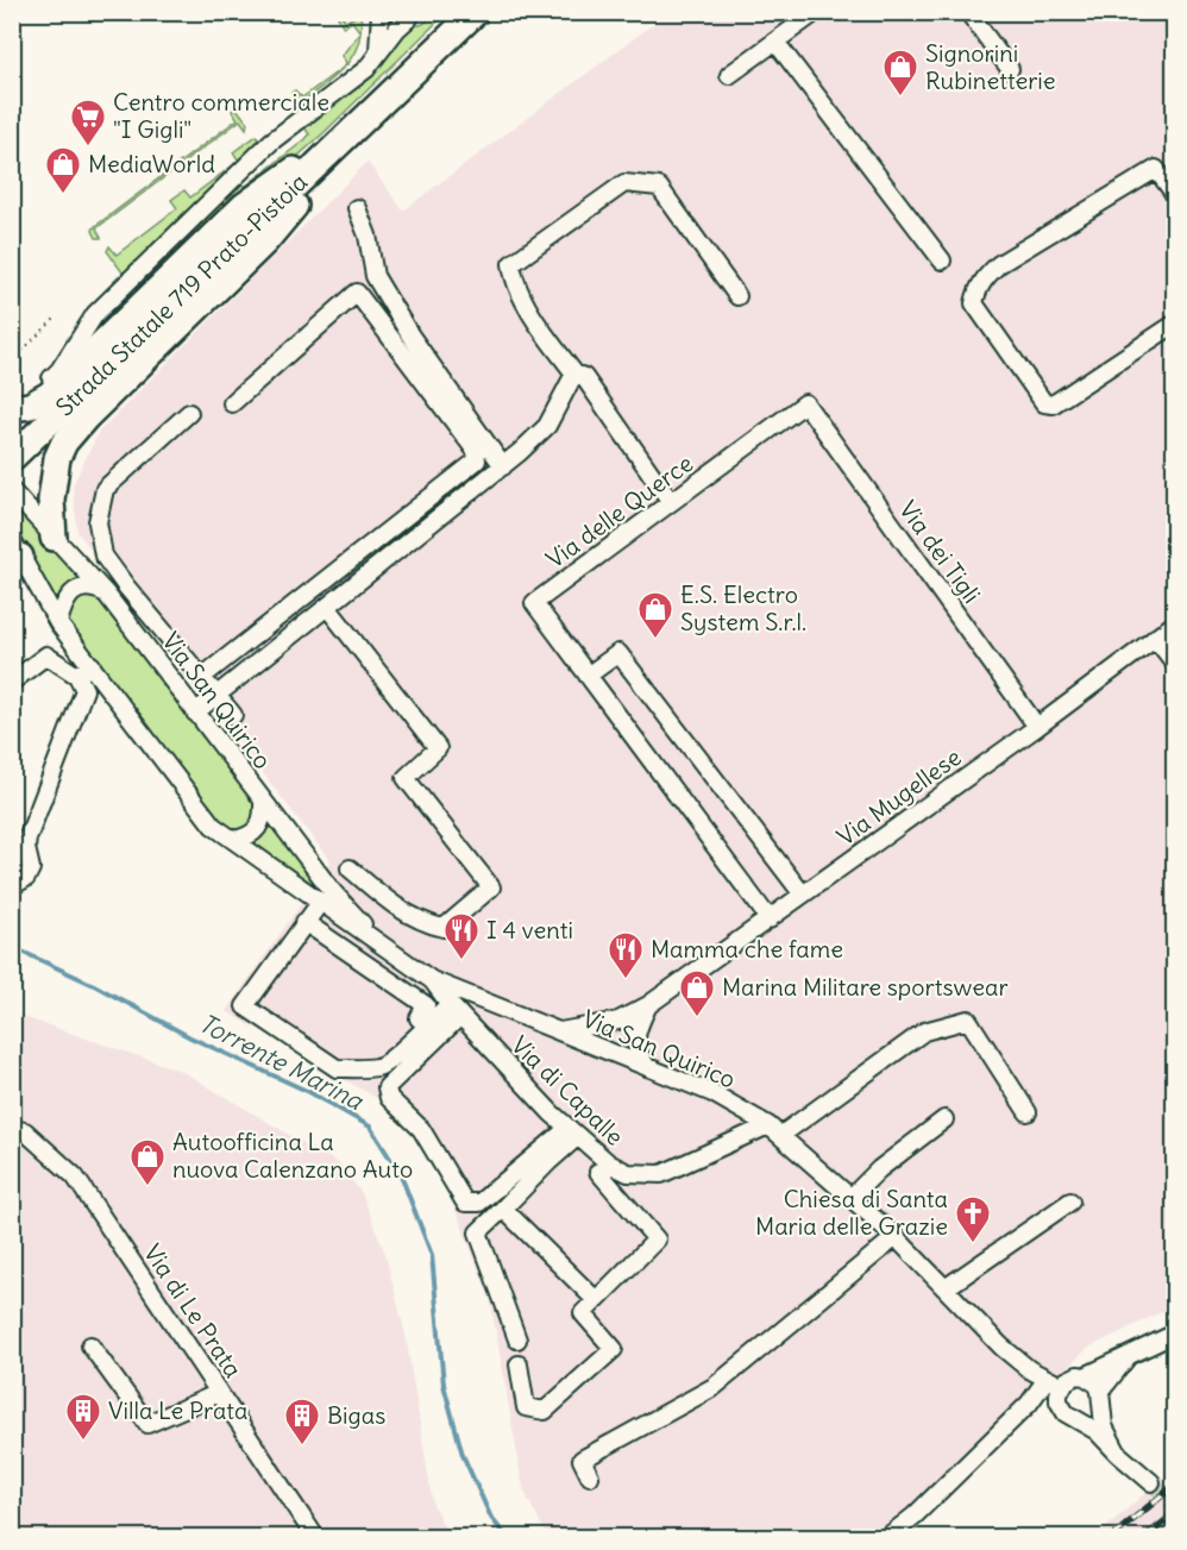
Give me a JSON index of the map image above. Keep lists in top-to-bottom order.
{
  "streets": {
    "highway": ["Strada Statale 719 Prato-Pistoia"],
    "street": [
      "Via delle Querce",
      "Via dei Tigli",
      "Via San Quirico",
      "Via Mugellese",
      "Via di Capalle",
      "Via di Le Prata"
    ]
  },
  "crossings": [
    ["Via delle Querce", "Via dei Tigli"],
    ["Via delle Querce", "Via Mugellese"],
    ["Via dei Tigli", "Via Mugellese"],
    ["Via San Quirico", "Via Mugellese"],
    ["Via San Quirico", "Via di Capalle"]
  ],
  "water": ["Torrente Marina"],
  "places": {
    "shop": [
      "Signorini Rubinetterie",
      "MediaWorld",
      "E.S. Electro System S.r.l.",
      "Marina Militare sportswear",
      "Autoofficina La nuova Calenzano Auto"
    ],
    "supermarket": ["Centro commerciale \"I Gigli\""],
    "restaurant": ["I 4 venti", "Mamma che fame"],
    "church": ["Chiesa di Santa Maria delle Grazie"],
    "building": ["Villa Le Prata", "Bigas"]
  }
}
